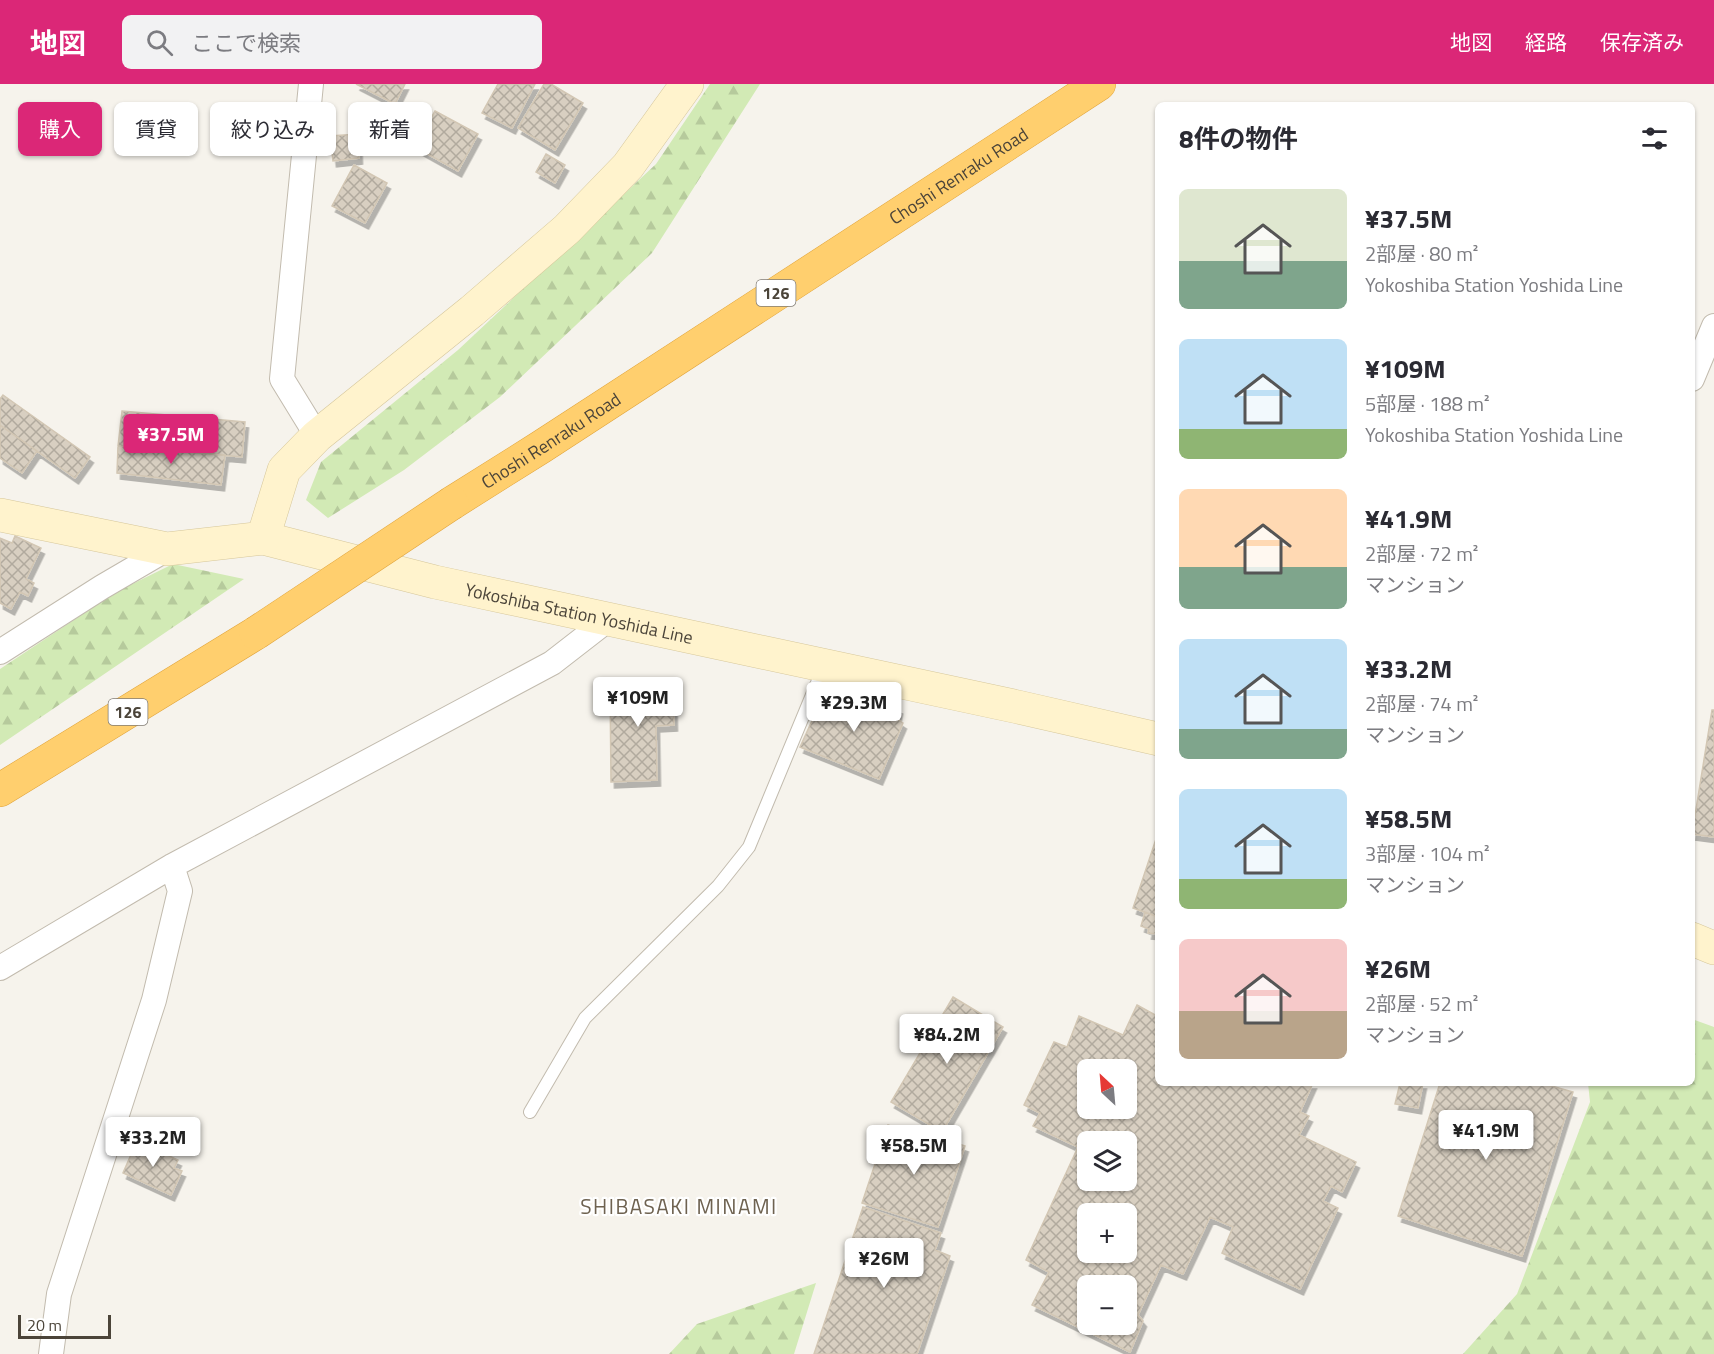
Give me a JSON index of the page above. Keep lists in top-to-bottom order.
{
  "streets": {
    "highway": ["Choshi Renraku Road", "126"],
    "main road": ["Yokoshiba Station Yoshida Line"]
  },
  "districts": ["SHIBASAKI MINAMI"],
  "scale_bar": "20 m",
  "north": "top left",
  "page": {
    "header": "地図",
    "search": "ここで検索",
    "nav": ["地図", "経路", "保存済み"],
    "chip": [
      "購入",
      "賃貸",
      "絞り込み",
      "新着"
    ],
    "heading": "8件の物件",
    "list": [
      {
        "name": "¥37.5M",
        "note": "2部屋 · 80 m² · Yokoshiba Station Yoshida Line"
      },
      {
        "name": "¥109M",
        "note": "5部屋 · 188 m² · Yokoshiba Station Yoshida Line"
      },
      {
        "name": "¥41.9M",
        "note": "2部屋 · 72 m² · マンション"
      },
      {
        "name": "¥33.2M",
        "note": "2部屋 · 74 m² · マンション"
      },
      {
        "name": "¥58.5M",
        "note": "3部屋 · 104 m² · マンション"
      },
      {
        "name": "¥26M",
        "note": "2部屋 · 52 m² · マンション"
      }
    ],
    "price": [
      "¥37.5M",
      "¥109M",
      "¥29.3M",
      "¥84.2M",
      "¥41.9M",
      "¥33.2M",
      "¥58.5M",
      "¥26M"
    ],
    "map_buttons": ["+", "−"],
    "scale": "20 m"
  }
}
